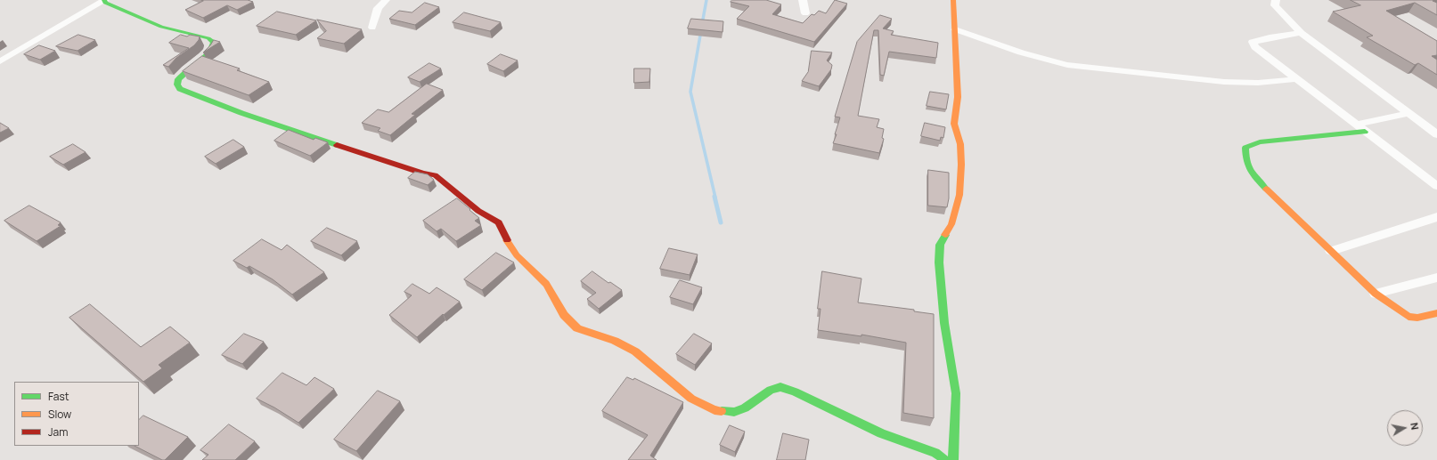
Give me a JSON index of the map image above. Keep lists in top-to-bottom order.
{
  "legend": ["Fast", "Slow", "Jam"],
  "north": "right"
}
